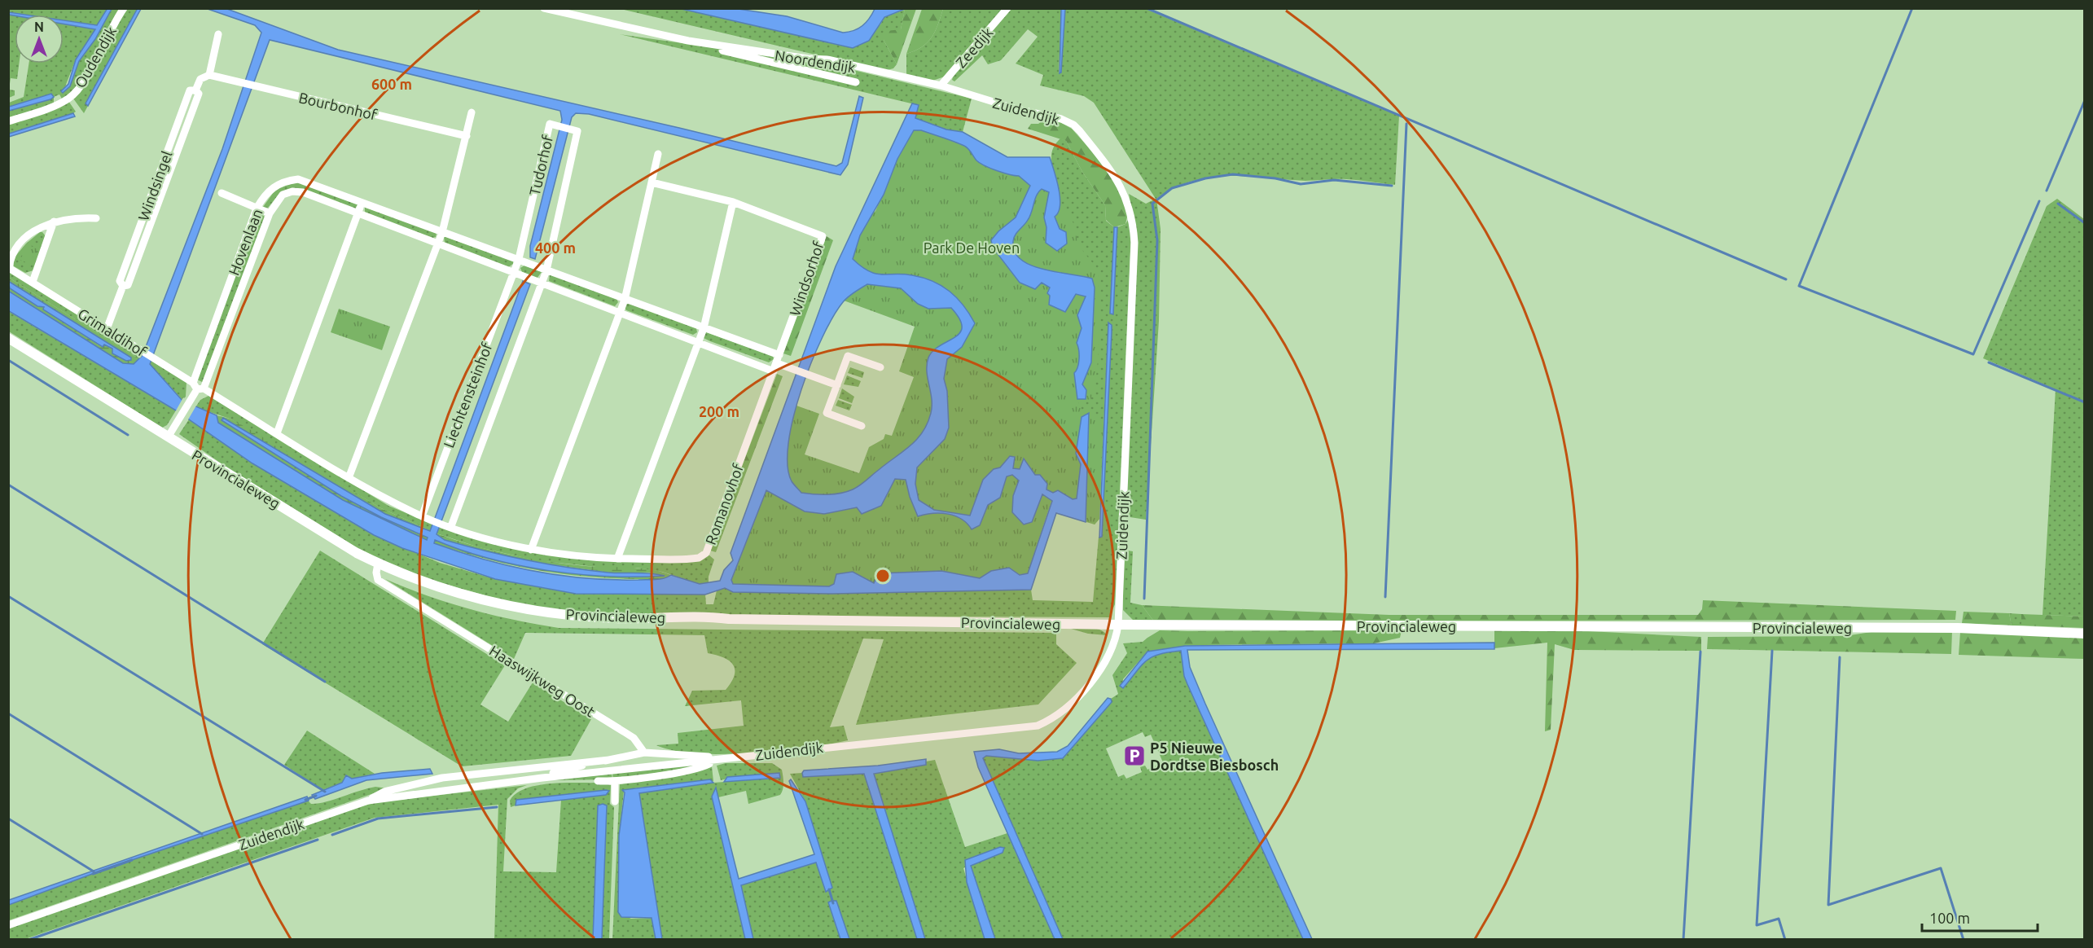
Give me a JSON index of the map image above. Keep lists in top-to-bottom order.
{
  "streets": {
    "main road": ["Provincialeweg"],
    "street": [
      "Zeedijk",
      "Oudendijk",
      "Noordendijk",
      "Bourbonhof",
      "Zuidendijk",
      "Tudorhof",
      "Windsingel",
      "Hovenlaan",
      "Windsorhof",
      "Grimaldihof",
      "Liechtensteinhof",
      "Romanovhof",
      "Haaswijkweg Oost"
    ]
  },
  "crossings": [
    ["Zeedijk", "Noordendijk"],
    ["Zeedijk", "Zuidendijk"],
    ["Noordendijk", "Zuidendijk"],
    ["Bourbonhof", "Windsingel"],
    ["Zuidendijk", "Provincialeweg"],
    ["Zuidendijk", "Haaswijkweg Oost"],
    ["Tudorhof", "Hovenlaan"],
    ["Windsingel", "Grimaldihof"],
    ["Hovenlaan", "Windsorhof"],
    ["Hovenlaan", "Grimaldihof"],
    ["Hovenlaan", "Liechtensteinhof"],
    ["Hovenlaan", "Provincialeweg"],
    ["Hovenlaan", "Romanovhof"],
    ["Liechtensteinhof", "Romanovhof"],
    ["Provincialeweg", "Haaswijkweg Oost"]
  ],
  "parks": ["Park De Hoven"],
  "places": {
    "parking": ["P5 Nieuwe Dordtse Biesbosch"]
  },
  "scale_bar": "100 m",
  "north": "top",
  "rings": ["600 m", "400 m", "200 m"]
}
